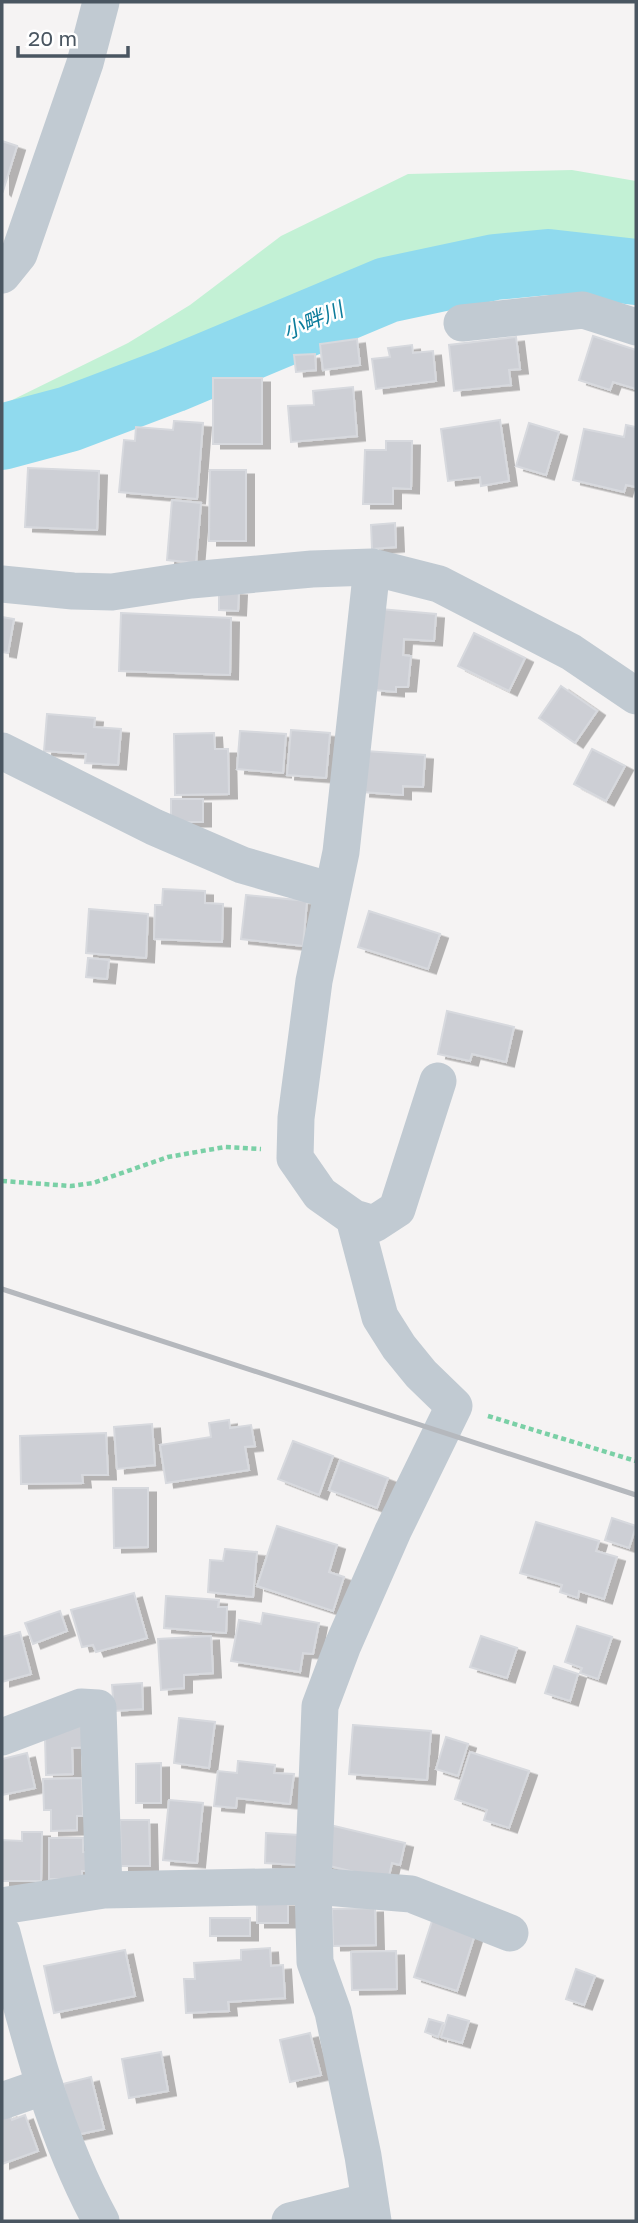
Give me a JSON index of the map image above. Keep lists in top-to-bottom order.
{
  "water": ["小畔川"],
  "scale_bar": "20 m"
}
